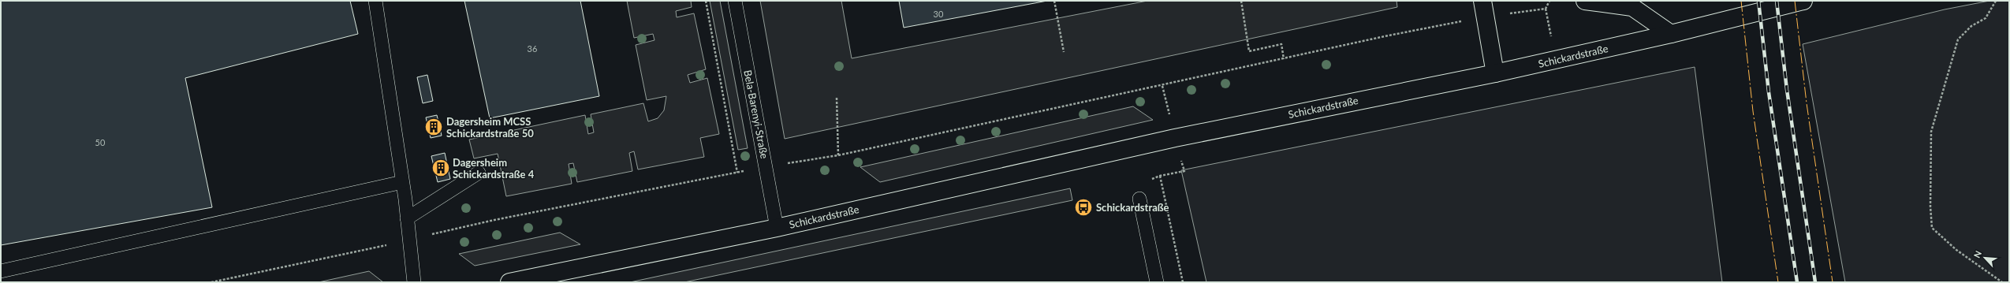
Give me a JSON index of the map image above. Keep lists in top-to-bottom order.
{
  "streets": {
    "street": ["Schickardstraße"],
    "lane": ["Bela-Barenyi-Straße"]
  },
  "crossings": [
    ["Schickardstraße", "Bela-Barenyi-Straße"]
  ],
  "places": {
    "building": ["Dagersheim MCSS Schickardstraße 50", "Dagersheim Schickardstraße 4"],
    "bus stop": ["Schickardstraße"]
  },
  "house_numbers": ["30", "36", "50"],
  "north": "top left"
}
